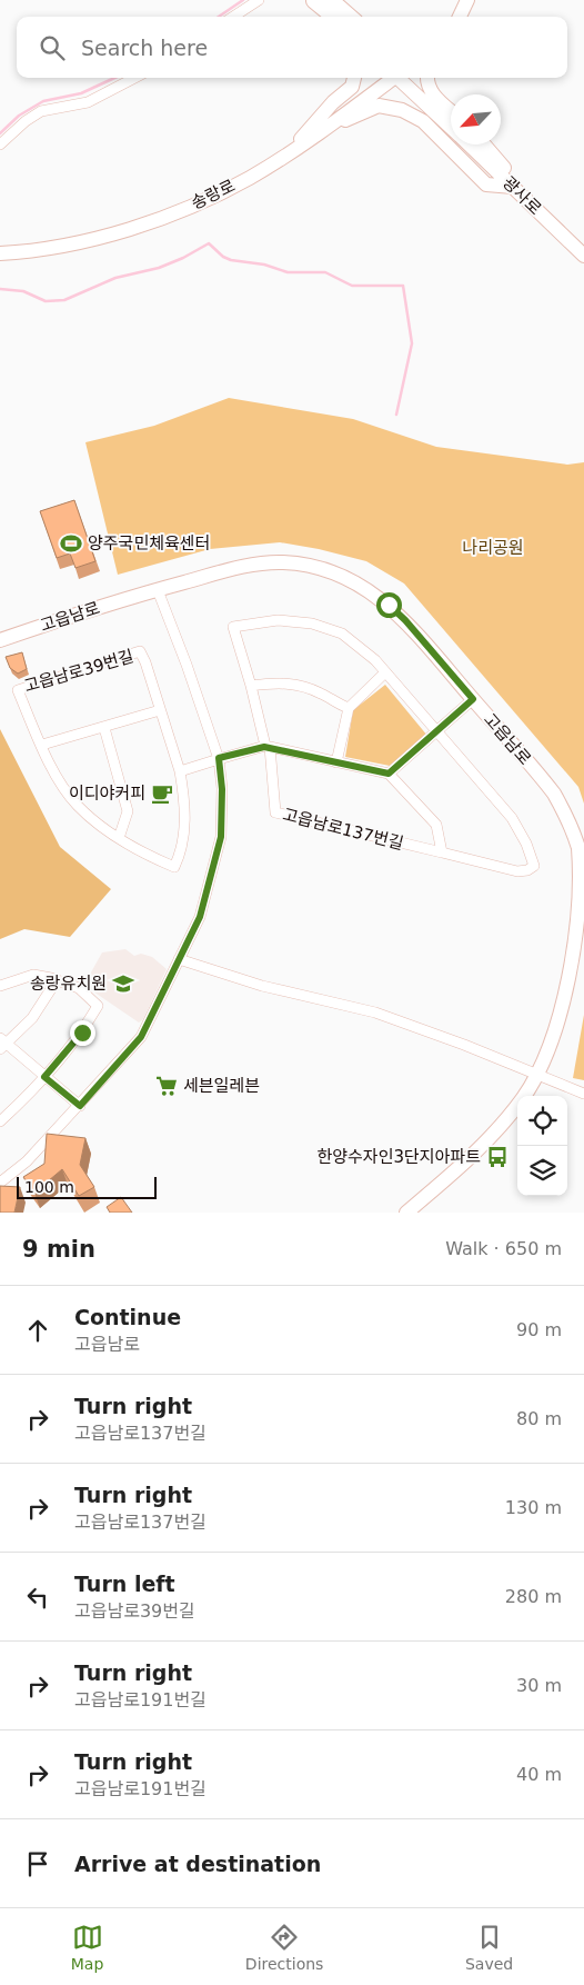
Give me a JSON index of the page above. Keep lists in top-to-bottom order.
{
  "streets": {
    "street": [
      "송랑로",
      "광사로",
      "고읍남로",
      "고읍남로39번길",
      "고읍남로137번길"
    ]
  },
  "parks": ["나리공원"],
  "places": {
    "sports": ["양주국민체육센터"],
    "cafe": ["이디야커피"],
    "school or university": ["송랑유치원"],
    "supermarket": ["세븐일레븐"],
    "bus stop": ["한양수자인3단지아파트"]
  },
  "scale_bar": "100 m",
  "north": "bottom left",
  "page": {
    "search": "Search here",
    "scale": "100 m",
    "heading": ["9 min", "Walk · 650 m"],
    "list": [
      ["Continue", "고읍남로", "90 m"],
      ["Turn right", "고읍남로137번길", "80 m"],
      ["Turn right", "고읍남로137번길", "130 m"],
      ["Turn left", "고읍남로39번길", "280 m"],
      ["Turn right", "고읍남로191번길", "30 m"],
      ["Turn right", "고읍남로191번길", "40 m"],
      "Arrive at destination"
    ],
    "nav": ["Map", "Directions", "Saved"]
  }
}
